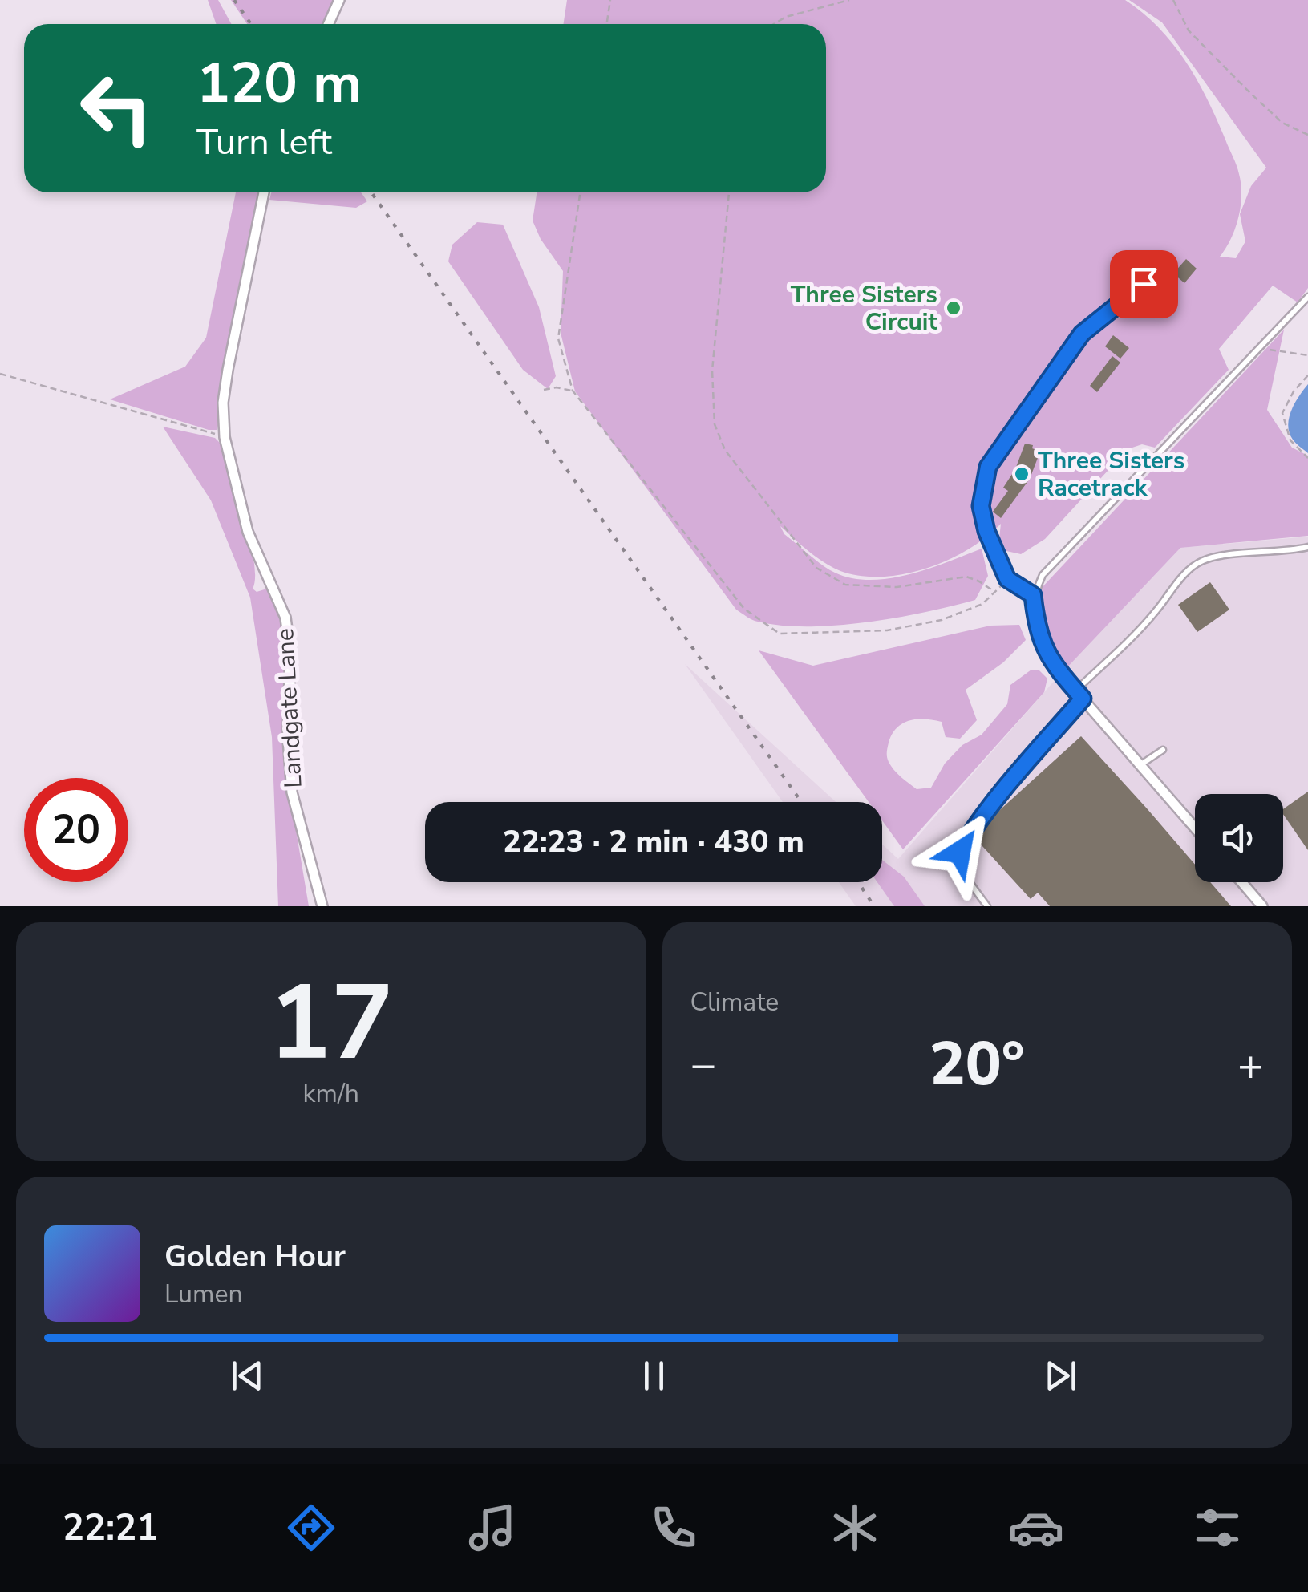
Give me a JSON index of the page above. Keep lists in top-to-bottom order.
{
  "streets": {
    "street": ["Landgate Lane"]
  },
  "places": ["Three Sisters Circuit", "Three Sisters Racetrack"],
  "page": {
    "turn": ["120 m", "Turn left"],
    "limit": "20",
    "trip": "22:23 · 2 min · 430 m",
    "tile": [
      ["17", "km/h"],
      "Climate"
    ],
    "heat": ["−", "20°", "+"],
    "song": ["Golden Hour", "Lumen"],
    "tabs": "22:21"
  }
}
